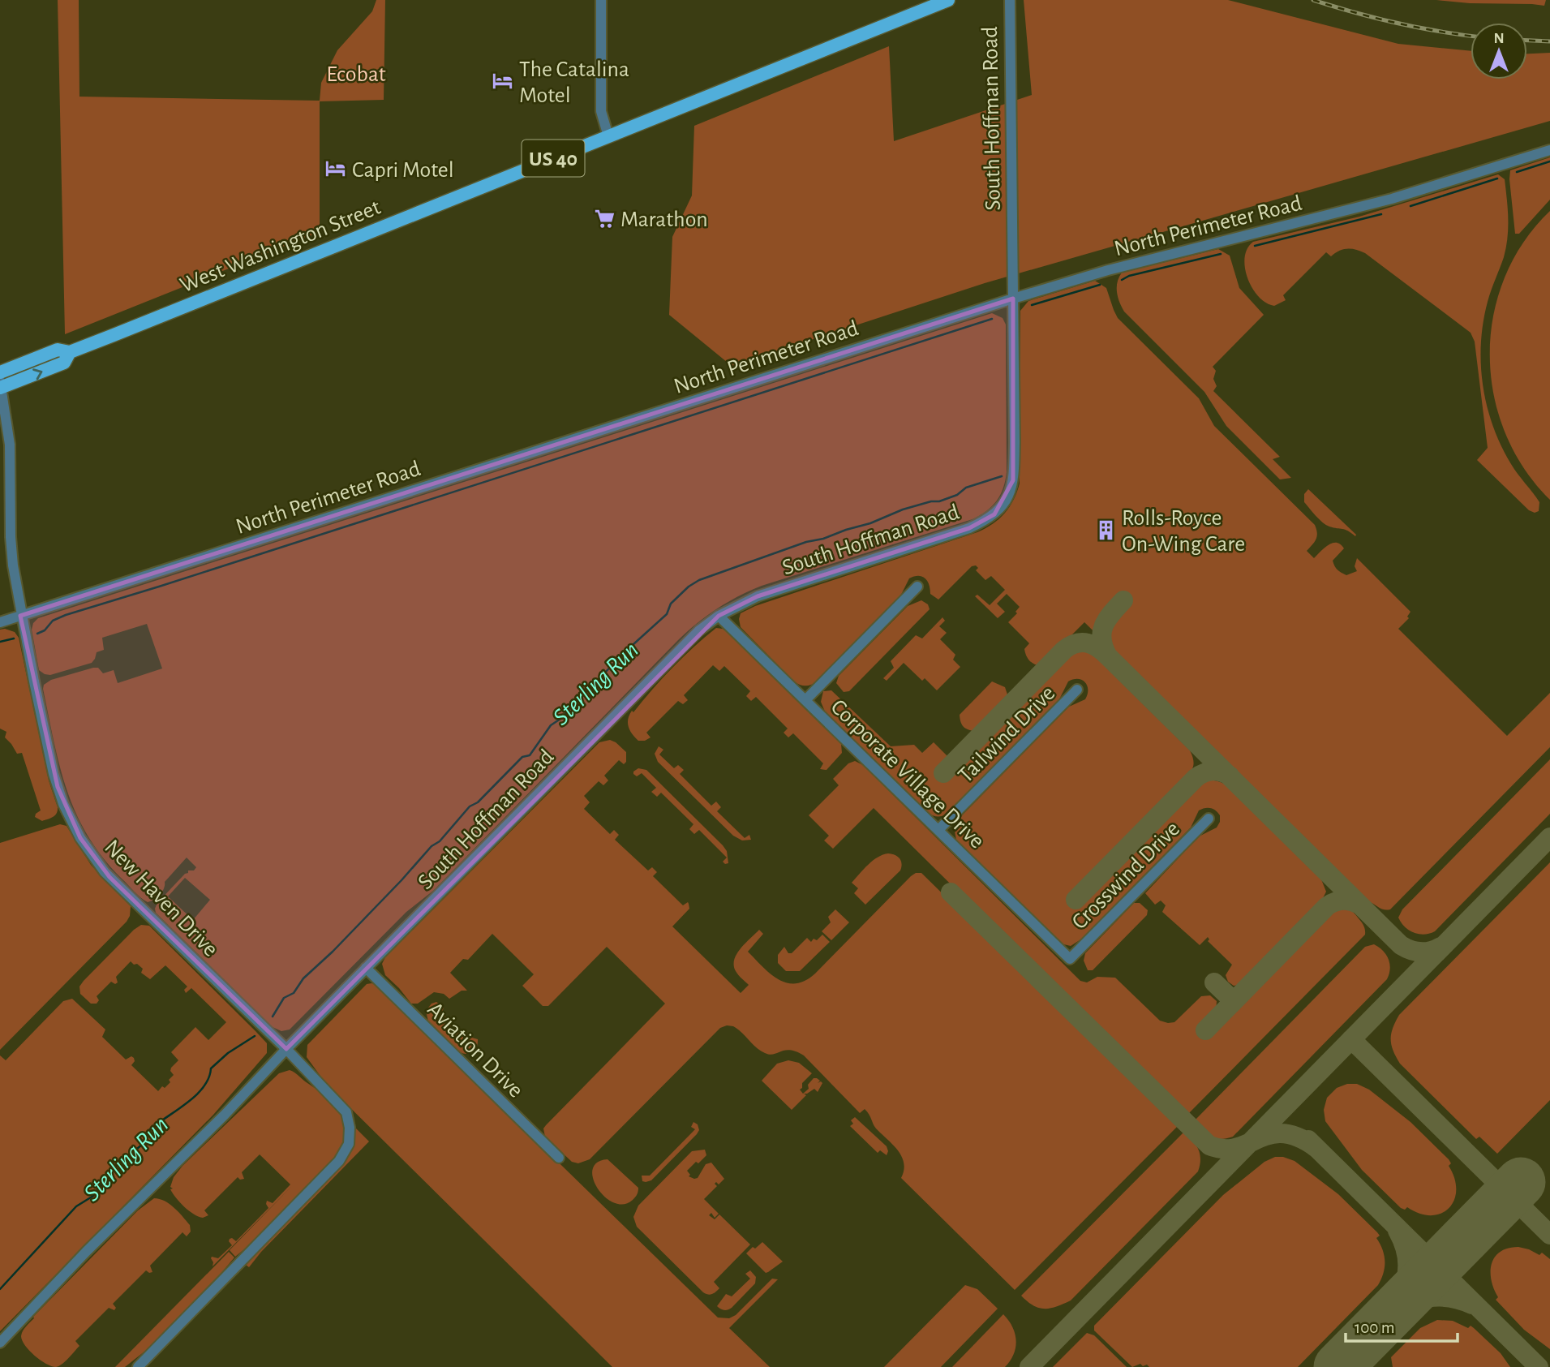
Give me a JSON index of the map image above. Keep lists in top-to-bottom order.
{
  "streets": {
    "main road": ["US 40", "West Washington Street"],
    "street": [
      "South Hoffman Road",
      "North Perimeter Road",
      "Tailwind Drive",
      "Corporate Village Drive",
      "Crosswind Drive",
      "New Haven Drive",
      "Aviation Drive"
    ]
  },
  "crossings": [
    ["South Hoffman Road", "North Perimeter Road"],
    ["South Hoffman Road", "Corporate Village Drive"],
    ["South Hoffman Road", "New Haven Drive"],
    ["South Hoffman Road", "Aviation Drive"],
    ["North Perimeter Road", "New Haven Drive"],
    ["West Washington Street", "New Haven Drive"],
    ["Tailwind Drive", "Corporate Village Drive"],
    ["Corporate Village Drive", "Crosswind Drive"]
  ],
  "water": ["Sterling Run"],
  "parks": ["Ecobat"],
  "places": {
    "hotel": ["The Catalina Motel", "Capri Motel"],
    "supermarket": ["Marathon"],
    "building": ["Rolls-Royce On-Wing Care"]
  },
  "scale_bar": "100 m",
  "north": "top"
}
